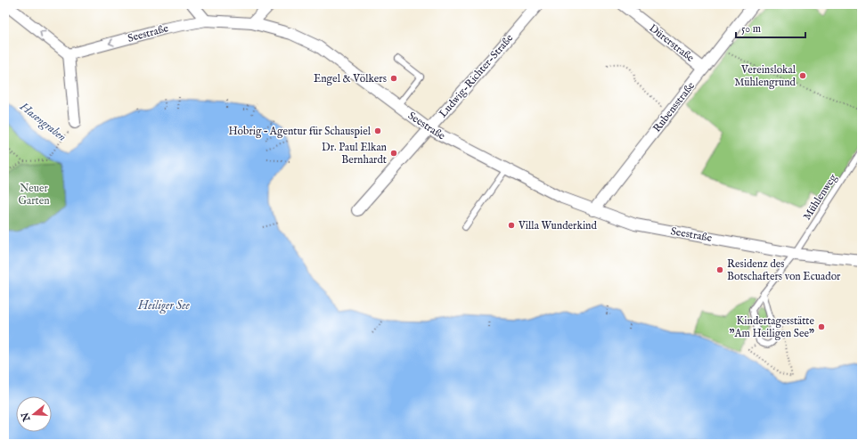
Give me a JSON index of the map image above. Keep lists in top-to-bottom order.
{
  "streets": {
    "street": [
      "Seestraße",
      "Dürerstraße",
      "Ludwig-Richter-Straße",
      "Rubensstraße"
    ],
    "lane": ["Mühlenweg"]
  },
  "crossings": [
    ["Seestraße", "Ludwig-Richter-Straße"],
    ["Seestraße", "Rubensstraße"],
    ["Seestraße", "Mühlenweg"],
    ["Dürerstraße", "Rubensstraße"]
  ],
  "water": ["Hasengraben", "Heiliger See"],
  "parks": ["Neuer Garten"],
  "places": [
    "Vereinslokal Mühlengrund",
    "Engel & Völkers",
    "Hobrig – Agentur für Schauspiel",
    "Dr. Paul Elkan Bernhardt",
    "Villa Wunderkind",
    "Residenz des Botschafters von Ecuador",
    "Kindertagesstätte \"Am Heiligen See\""
  ],
  "scale_bar": "50 m",
  "north": "left"
}
